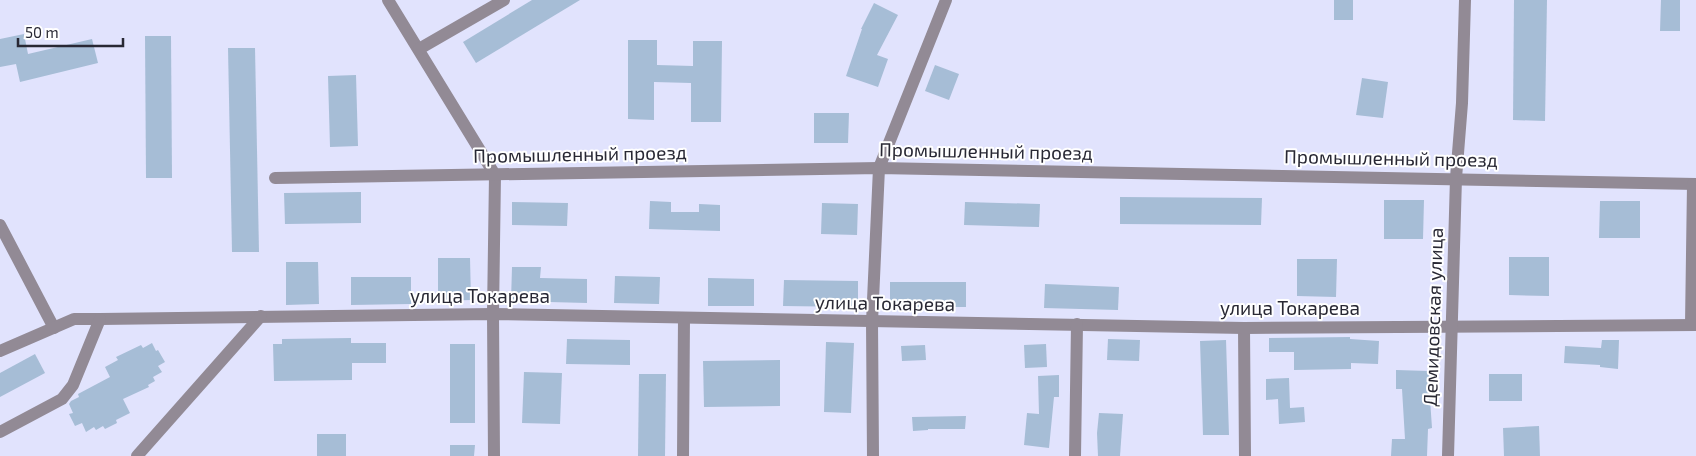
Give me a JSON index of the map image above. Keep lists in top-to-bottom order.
{
  "streets": {
    "street": ["Промышленный проезд", "улица Токарева", "Демидовская улица"]
  },
  "crossings": [
    ["Промышленный проезд", "Демидовская улица"],
    ["улица Токарева", "Демидовская улица"]
  ],
  "scale_bar": "50 m"
}
